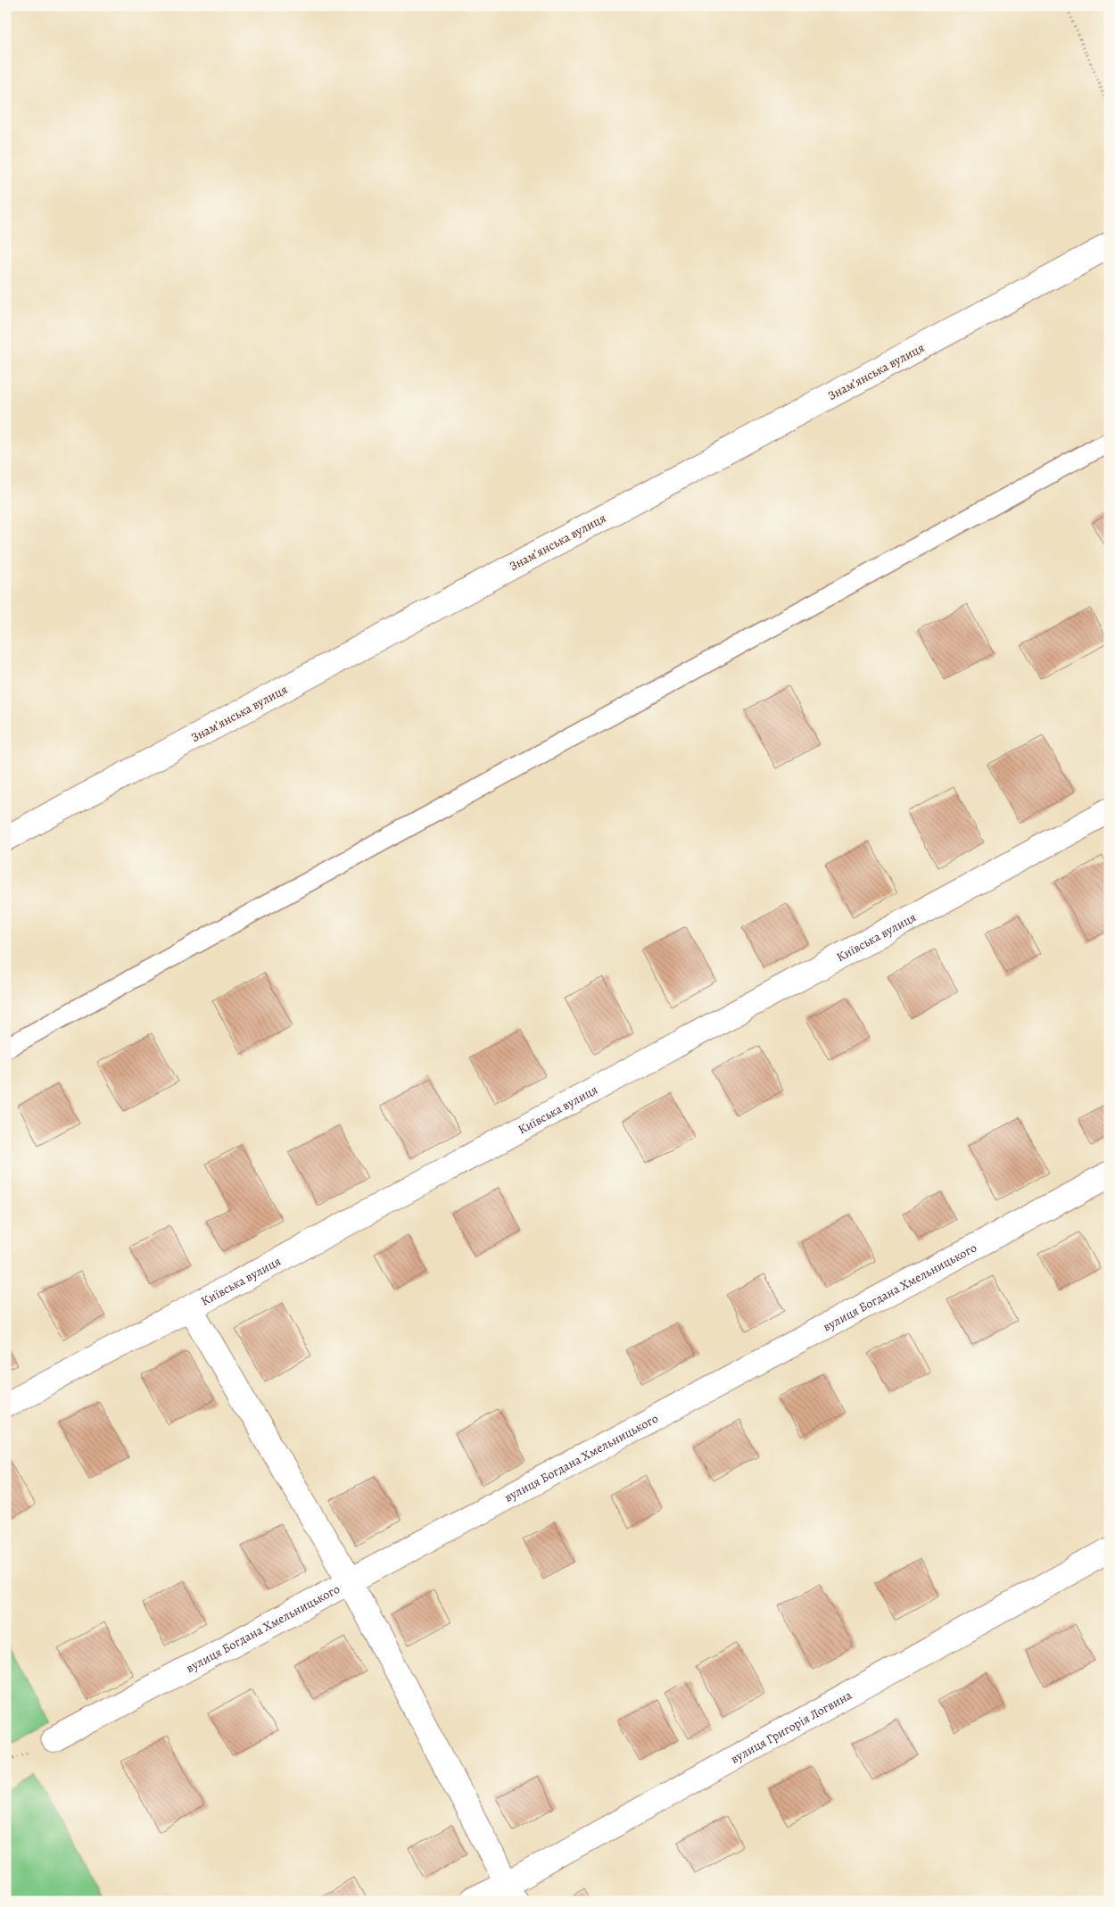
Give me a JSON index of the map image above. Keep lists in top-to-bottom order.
{
  "streets": {
    "main road": [
      "Знамʼянська вулиця",
      "Київська вулиця",
      "вулиця Богдана Хмельницького",
      "вулиця Григорія Логвина"
    ]
  }
}
